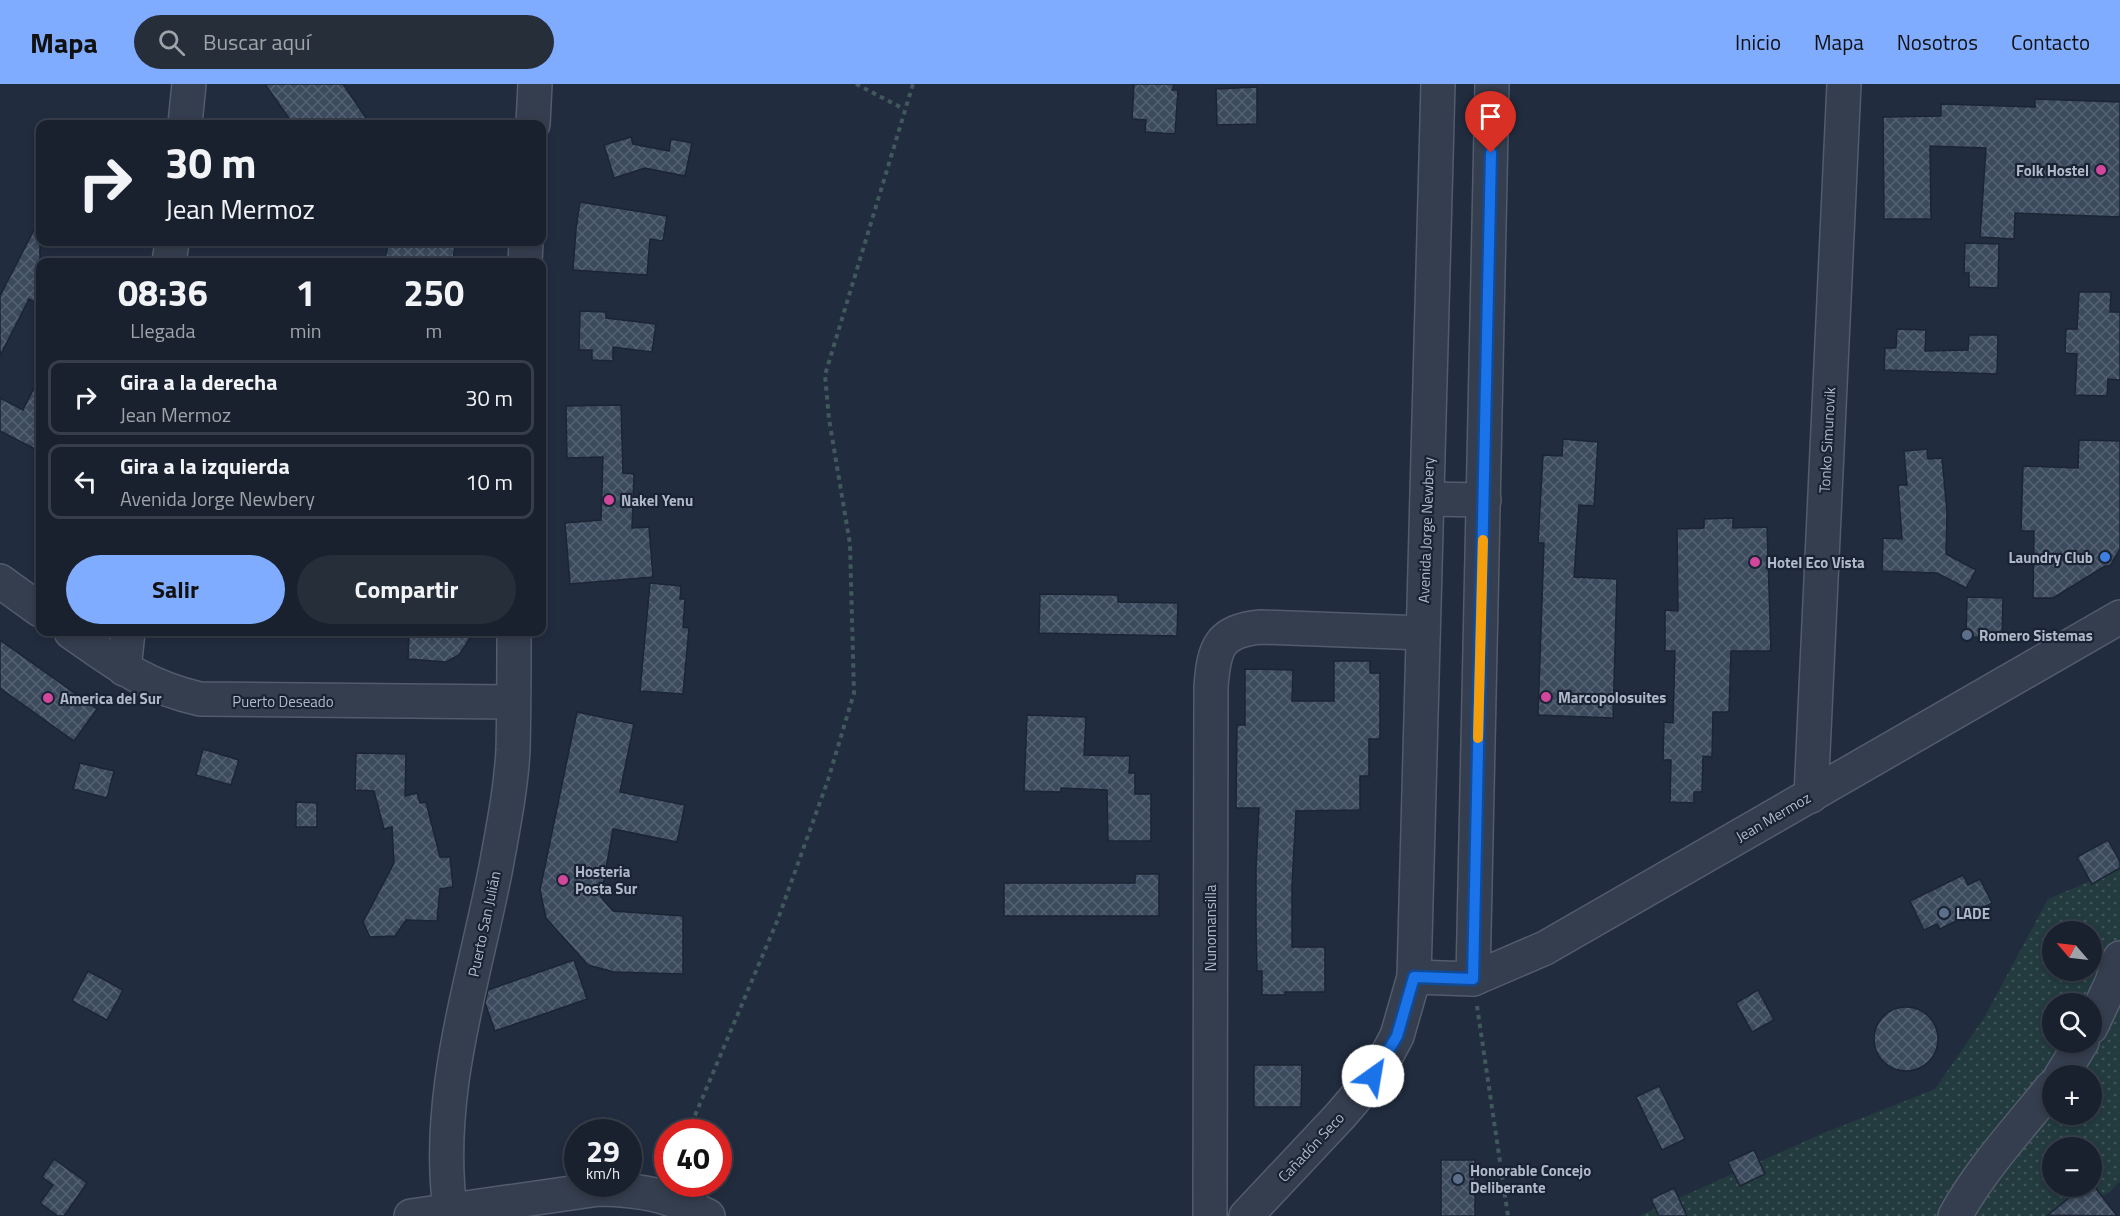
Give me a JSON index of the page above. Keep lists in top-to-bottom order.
{
  "streets": {
    "street": [
      "Tonko Simunovik",
      "Avenida Jorge Newbery",
      "Puerto Deseado",
      "Jean Mermoz",
      "Puerto San Julián",
      "Nunomansilla",
      "Cañadón Seco"
    ]
  },
  "crossings": [
    ["Tonko Simunovik", "Jean Mermoz"],
    ["Avenida Jorge Newbery", "Jean Mermoz"],
    ["Avenida Jorge Newbery", "Nunomansilla"],
    ["Avenida Jorge Newbery", "Cañadón Seco"],
    ["Puerto Deseado", "Puerto San Julián"],
    ["Jean Mermoz", "Cañadón Seco"]
  ],
  "places": [
    "Folk Hostel",
    "Nakel Yenu",
    "Laundry Club",
    "Hotel Eco Vista",
    "Romero Sistemas",
    "Marcopolosuites",
    "America del Sur",
    "Hosteria Posta Sur",
    "LADE",
    "Honorable Concejo Deliberante"
  ],
  "north": "top left",
  "page": {
    "header": "Mapa",
    "search": "Buscar aquí",
    "nav": [
      "Inicio",
      "Mapa",
      "Nosotros",
      "Contacto"
    ],
    "turn": ["30 m", "Jean Mermoz"],
    "eta": [
      "08:36",
      "Llegada",
      "1",
      "min",
      "250",
      "m"
    ],
    "list": [
      {
        "name": "Gira a la derecha",
        "note": "Jean Mermoz",
        "value": "30 m"
      },
      {
        "name": "Gira a la izquierda",
        "note": "Avenida Jorge Newbery",
        "value": "10 m"
      }
    ],
    "buttons": ["Salir", "Compartir"],
    "map_buttons": ["+", "−"],
    "speed": "29 km/h",
    "limit": "40"
  }
}
